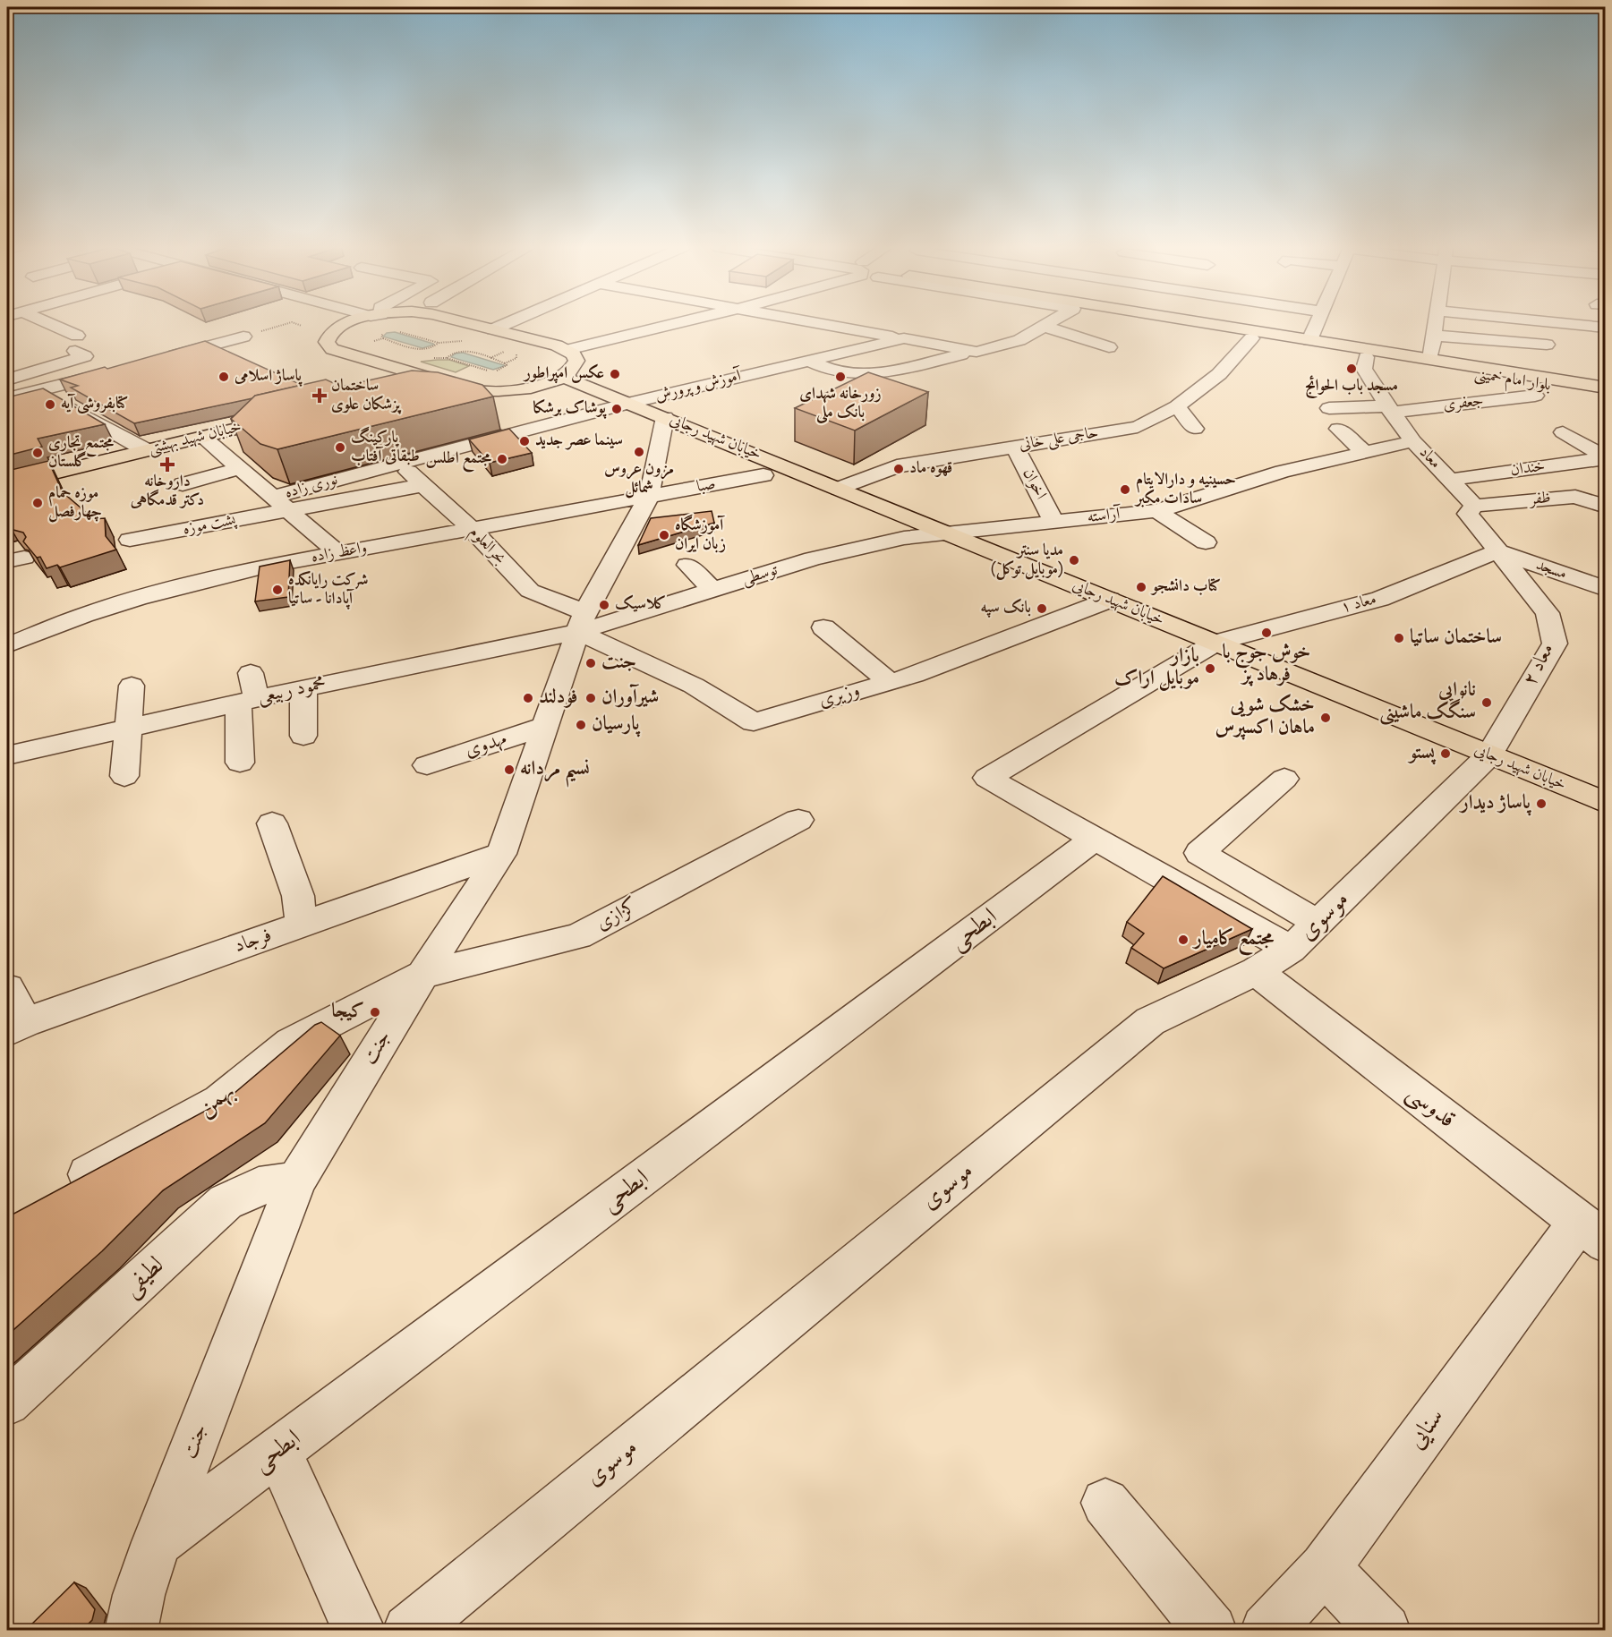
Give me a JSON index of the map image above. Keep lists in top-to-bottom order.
{
  "streets": {
    "main road": ["بلوار امام خمینی", "خیابان شهید رجایی", "خیابان شهید بهشتی"],
    "street": [
      "آموزش و پرورش",
      "جعفری",
      "حاجی علی خانی",
      "معاد",
      "خندان",
      "اخوان",
      "صبا",
      "نوری زاده",
      "ظفر",
      "آراسته",
      "پشت موزه",
      "بحرالعلوم",
      "واعظ زاده",
      "مسجد",
      "توسطی",
      "معاد ۱",
      "معاد ۲",
      "محمود ربیعی",
      "وزیری",
      "مهدوی",
      "کزازی",
      "موسوی",
      "ابطحی",
      "فرجاد",
      "جنت",
      "بهمن",
      "قدوسی",
      "لطیفی",
      "سنایی"
    ]
  },
  "crossings": [
    ["بلوار امام خمینی", "حاجی علی خانی"],
    ["بلوار امام خمینی", "معاد"],
    ["آموزش و پرورش", "خیابان شهید رجایی"],
    ["آموزش و پرورش", "نوری زاده"],
    ["جعفری", "معاد"],
    ["خیابان شهید رجایی", "حاجی علی خانی"],
    ["خیابان شهید رجایی", "نوری زاده"],
    ["خیابان شهید رجایی", "آراسته"],
    ["خیابان شهید رجایی", "توسطی"],
    ["خیابان شهید رجایی", "معاد ۱"],
    ["خیابان شهید رجایی", "معاد ۲"],
    ["خیابان شهید رجایی", "وزیری"],
    ["خیابان شهید رجایی", "موسوی"],
    ["خیابان شهید رجایی", "جنت"],
    ["حاجی علی خانی", "اخوان"],
    ["معاد", "خندان"],
    ["معاد", "ظفر"],
    ["معاد", "آراسته"],
    ["اخوان", "آراسته"],
    ["صبا", "واعظ زاده"],
    ["صبا", "جنت"],
    ["نوری زاده", "پشت موزه"],
    ["نوری زاده", "بحرالعلوم"],
    ["آراسته", "توسطی"],
    ["بحرالعلوم", "واعظ زاده"],
    ["بحرالعلوم", "توسطی"],
    ["بحرالعلوم", "محمود ربیعی"],
    ["بحرالعلوم", "وزیری"],
    ["بحرالعلوم", "جنت"],
    ["واعظ زاده", "جنت"],
    ["مسجد", "معاد ۱"],
    ["مسجد", "معاد ۲"],
    ["توسطی", "محمود ربیعی"],
    ["توسطی", "وزیری"],
    ["توسطی", "جنت"],
    ["معاد ۱", "معاد ۲"],
    ["معاد ۲", "موسوی"],
    ["محمود ربیعی", "وزیری"],
    ["محمود ربیعی", "جنت"],
    ["وزیری", "جنت"],
    ["مهدوی", "جنت"],
    ["کزازی", "جنت"],
    ["کزازی", "بهمن"],
    ["موسوی", "قدوسی"],
    ["ابطحی", "جنت"],
    ["فرجاد", "جنت"],
    ["جنت", "بهمن"],
    ["جنت", "لطیفی"],
    ["قدوسی", "سنایی"]
  ],
  "places": {
    "other": [
      "مسجد باب الحوائج",
      "عکس امپراطور",
      "پاساژ اسلامی",
      "زورخانه شهدای بانک ملی",
      "کتابفروشی آیه",
      "پوشاک برشکا",
      "سینما عصر جدید",
      "پارکینگ طبقاتی آفتاب",
      "مزون عروس شمائل",
      "مجتمع تجاری گلستان",
      "مجتمع اطلس",
      "قهوه ماد",
      "حسینیه و دارالایتام سادات مکبر",
      "موزه حمام چهارفصل",
      "آموزشگاه زبان ایران",
      "مدیا سنتر (موبایل توکل)",
      "کتاب دانشجو",
      "شرکت رایانکده آپادانا - ساتیا",
      "کلاسیک",
      "بانک سپه",
      "خوش جوج با فرهاد پز",
      "ساختمان ساتیا",
      "جنت",
      "بازار موبایل اراک",
      "فودلند",
      "شیرآوران",
      "نانوایی سنگک ماشینی",
      "خشک شویی ماهان اکسپرس",
      "پارسیان",
      "پستو",
      "نسیم مردانه",
      "پاساژ دیدار",
      "مجتمع کامیار",
      "کیجا"
    ],
    "health": ["ساختمان پزشکان علوی", "داروخانه دکتر قدمگاهی"]
  }
}
